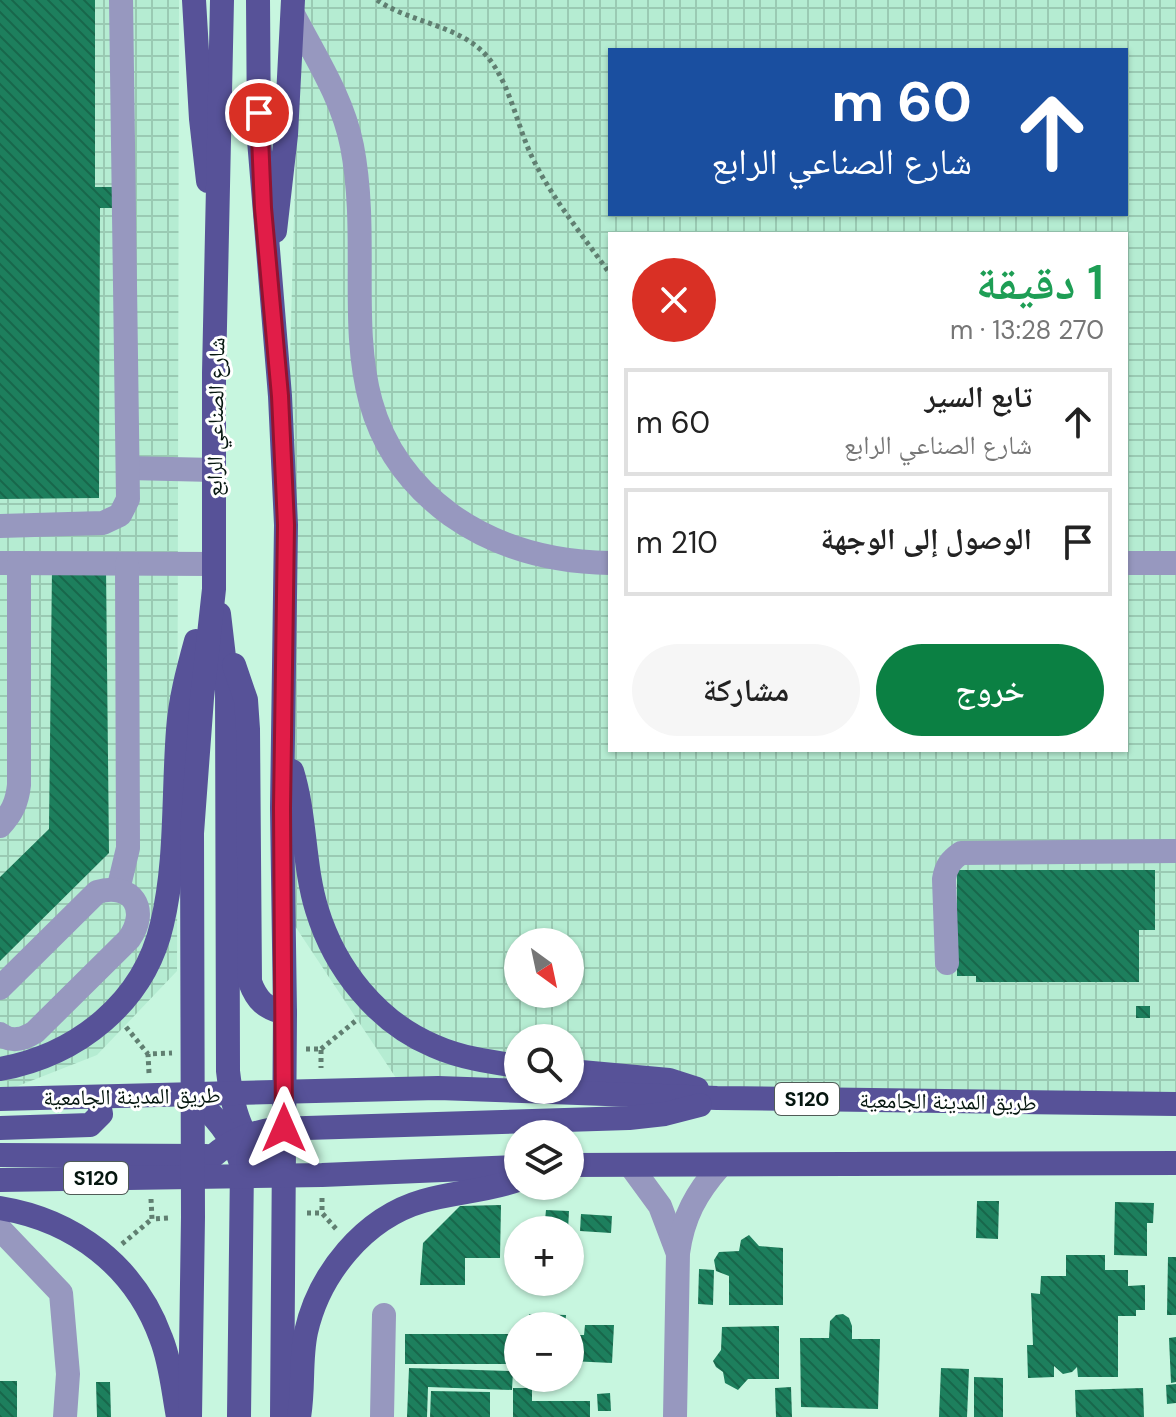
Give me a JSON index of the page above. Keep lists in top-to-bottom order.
{
  "streets": {
    "main road": ["شارع الصناعي الرابع", "طريق المدينة الجامعية", "S120"]
  },
  "crossings": [
    ["شارع الصناعي الرابع", "طريق المدينة الجامعية"],
    ["شارع الصناعي الرابع", "S120"]
  ],
  "north": "bottom right",
  "page": {
    "turn": ["60 m", "شارع الصناعي الرابع"],
    "heading": ["1 دقيقة", "270 m · 13:28"],
    "list": [
      {
        "name": "تابع السير",
        "note": "شارع الصناعي الرابع",
        "value": "60 m"
      },
      {
        "name": "الوصول إلى الوجهة",
        "value": "210 m"
      }
    ],
    "buttons": ["خروج", "مشاركة"],
    "map_buttons": ["+", "−"]
  }
}
